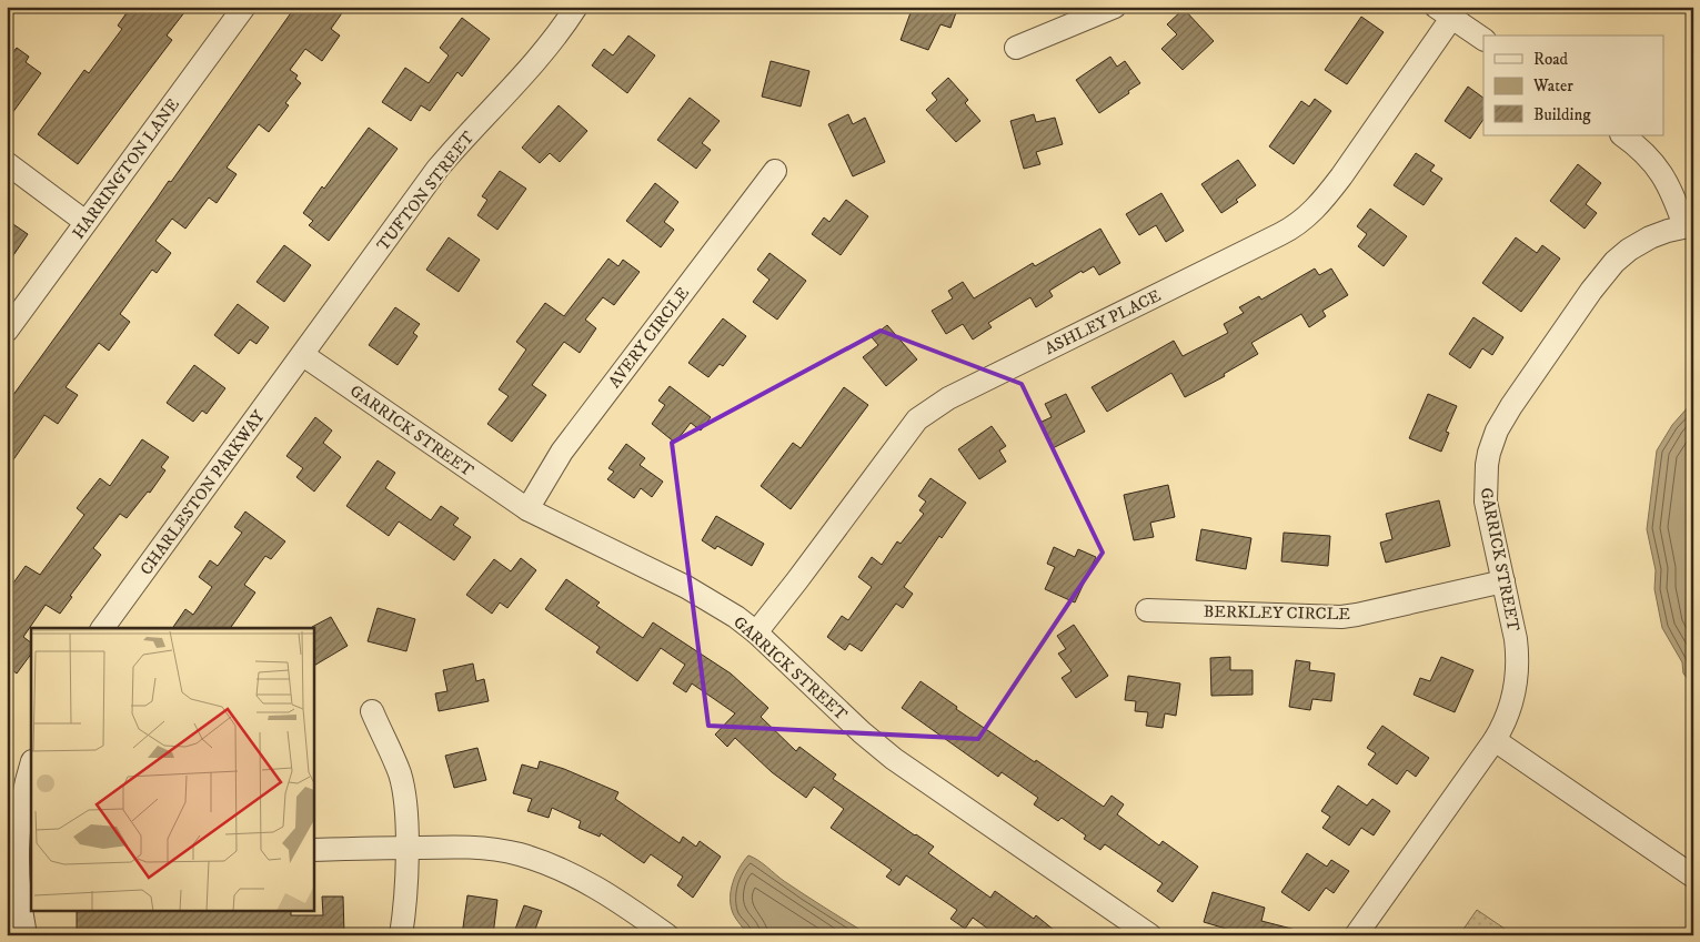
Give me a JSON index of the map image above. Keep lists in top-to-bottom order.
{
  "streets": {
    "street": [
      "HARRINGTON LANE",
      "TUFTON STREET",
      "ASHLEY PLACE",
      "AVERY CIRCLE",
      "GARRICK STREET",
      "CHARLESTON PARKWAY",
      "BERKLEY CIRCLE"
    ]
  },
  "crossings": [
    ["TUFTON STREET", "GARRICK STREET"],
    ["TUFTON STREET", "CHARLESTON PARKWAY"],
    ["ASHLEY PLACE", "GARRICK STREET"],
    ["AVERY CIRCLE", "GARRICK STREET"],
    ["GARRICK STREET", "CHARLESTON PARKWAY"],
    ["GARRICK STREET", "BERKLEY CIRCLE"]
  ],
  "legend": ["Road", "Water", "Building"]
}
